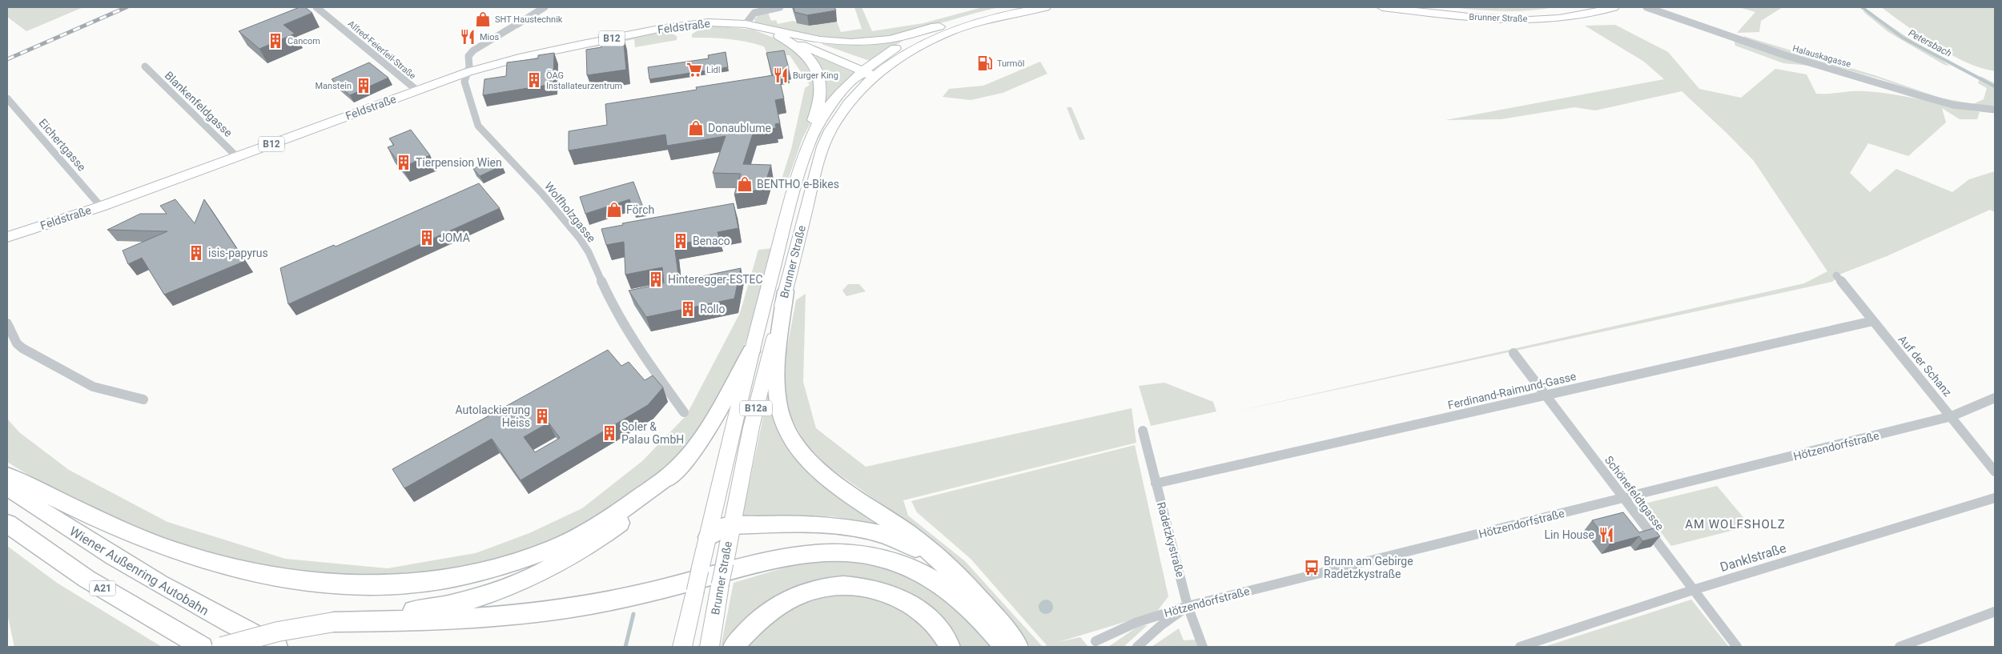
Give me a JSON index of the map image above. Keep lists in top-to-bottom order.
{
  "streets": {
    "highway": ["Wiener Außenring Autobahn", "A21"],
    "main road": [
      "Brunner Straße",
      "Feldstraße",
      "B12",
      "B12a"
    ],
    "street": [
      "Alfred-Feierfeil-Straße",
      "Halauskagasse",
      "Blankenfeldgasse",
      "Eichertgasse",
      "Wolfholzgasse",
      "Auf der Schanz",
      "Ferdinand-Raimund-Gasse",
      "Hötzendorfstraße",
      "Schönefeldtgasse",
      "Radetzkystraße",
      "Danklstraße"
    ]
  },
  "crossings": [
    ["Brunner Straße", "B12"],
    ["Brunner Straße", "B12a"],
    ["Feldstraße", "B12"],
    ["Feldstraße", "Alfred-Feierfeil-Straße"],
    ["Feldstraße", "Blankenfeldgasse"],
    ["Feldstraße", "Eichertgasse"],
    ["Feldstraße", "Wolfholzgasse"],
    ["B12", "B12a"],
    ["Auf der Schanz", "Ferdinand-Raimund-Gasse"],
    ["Auf der Schanz", "Hötzendorfstraße"],
    ["Ferdinand-Raimund-Gasse", "Schönefeldtgasse"],
    ["Ferdinand-Raimund-Gasse", "Radetzkystraße"],
    ["Hötzendorfstraße", "Schönefeldtgasse"],
    ["Hötzendorfstraße", "Radetzkystraße"],
    ["Schönefeldtgasse", "Danklstraße"]
  ],
  "districts": ["AM WOLFSHOLZ"],
  "water": ["Petersbach"],
  "places": {
    "shop": [
      "SHT Haustechnik",
      "Donaublume",
      "BENTHO e-Bikes",
      "Förch"
    ],
    "restaurant": ["Mios", "Burger King", "Lin House"],
    "building": [
      "Cancom",
      "ÖAG Installateurzentrum",
      "Manstein",
      "Tierpension Wien",
      "JOMA",
      "Benaco",
      "isis-papyrus",
      "Hinteregger-ESTEC",
      "Rollo",
      "Autolackierung Heiss",
      "Soler & Palau GmbH"
    ],
    "fuel station": ["Turmöl"],
    "supermarket": ["Lidl"],
    "bus stop": ["Brunn am Gebirge Radetzkystraße"]
  }
}
